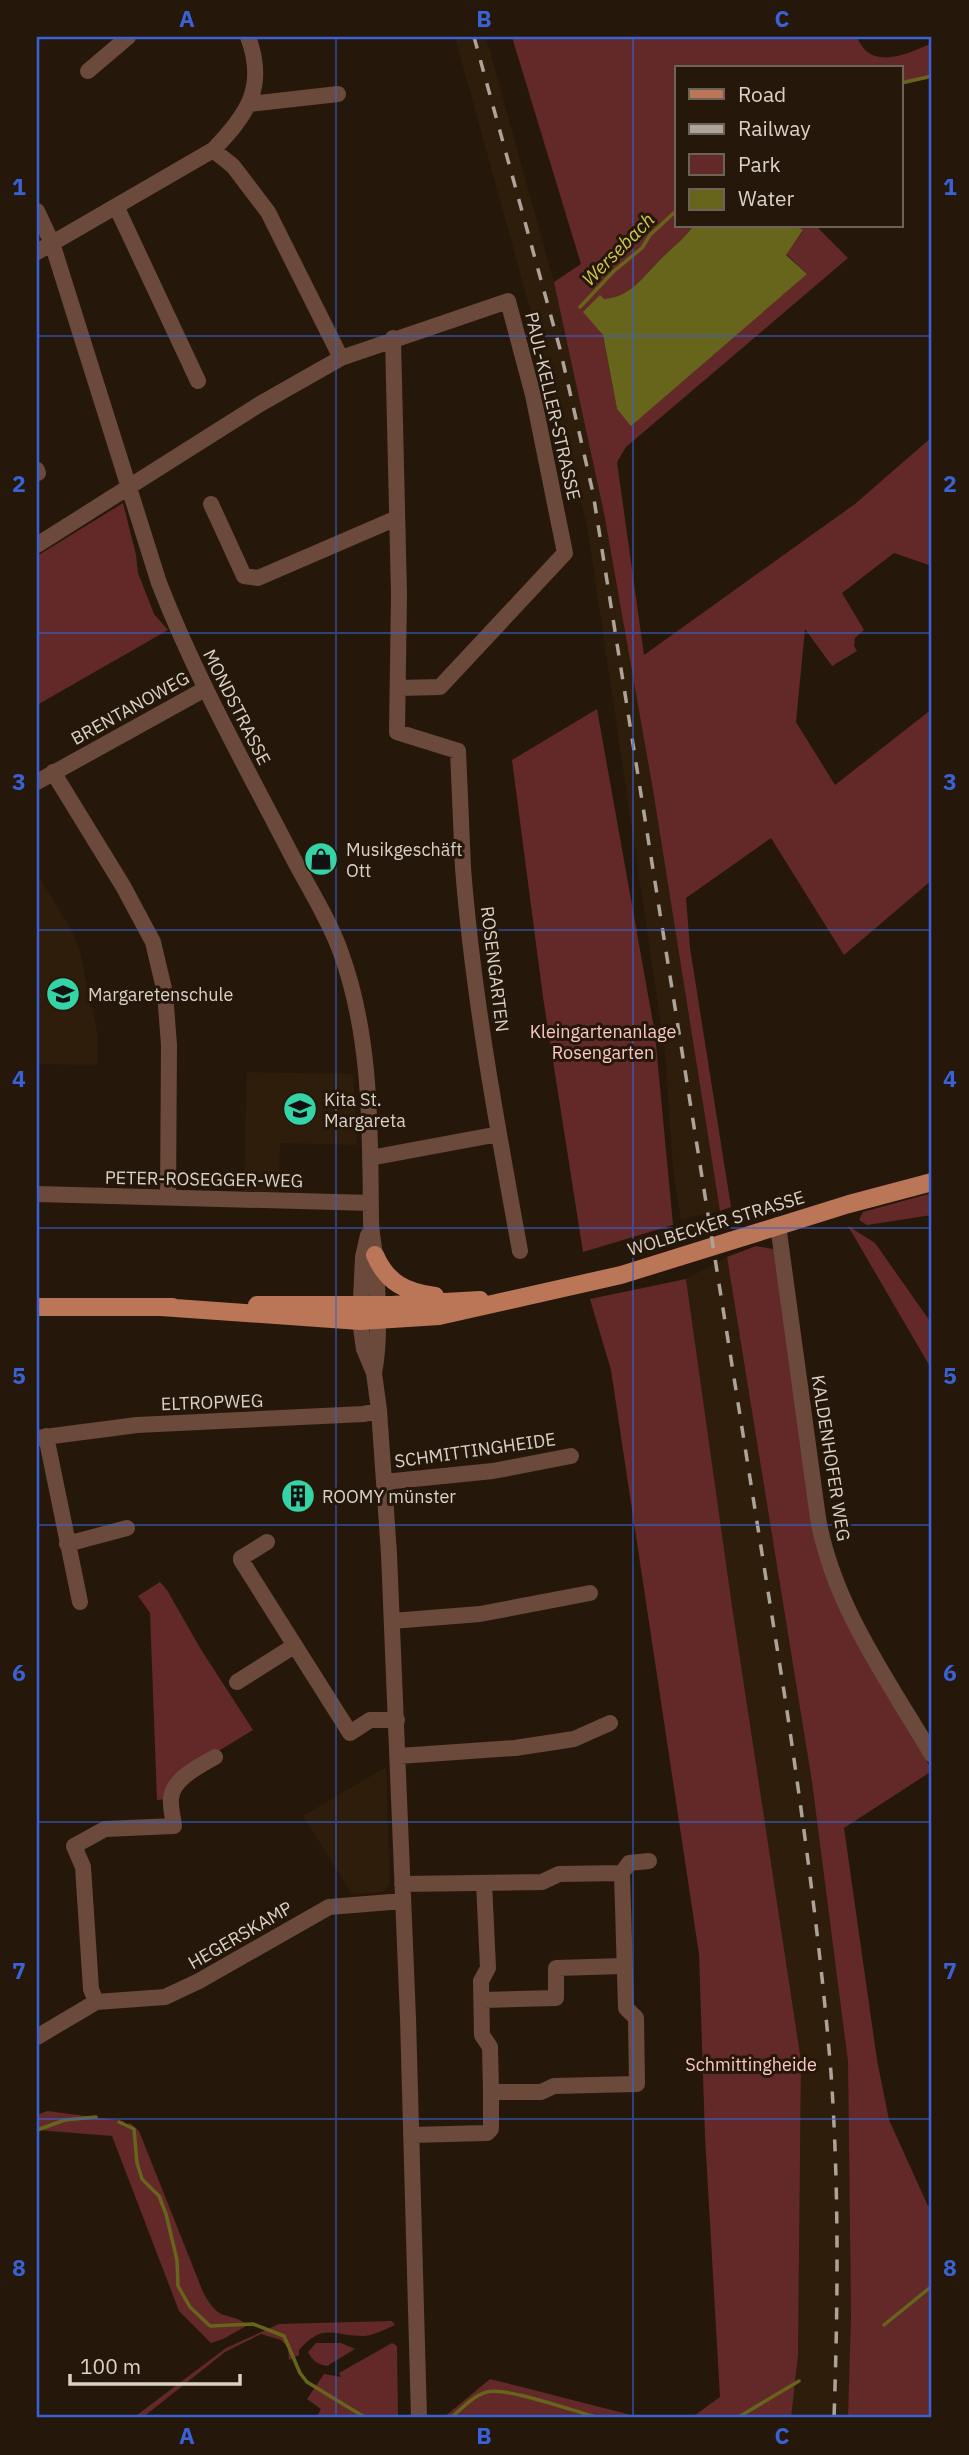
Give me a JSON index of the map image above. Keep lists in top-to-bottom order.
{
  "streets": {
    "main road": ["WOLBECKER STRASSE"],
    "street": [
      "PAUL-KELLER-STRASSE",
      "MONDSTRASSE",
      "BRENTANOWEG",
      "ROSENGARTEN",
      "PETER-ROSEGGER-WEG",
      "ELTROPWEG",
      "SCHMITTINGHEIDE",
      "KALDENHOFER WEG",
      "HEGERSKAMP"
    ]
  },
  "crossings": [
    ["PAUL-KELLER-STRASSE", "MONDSTRASSE"],
    ["PAUL-KELLER-STRASSE", "ROSENGARTEN"],
    ["MONDSTRASSE", "BRENTANOWEG"],
    ["MONDSTRASSE", "PETER-ROSEGGER-WEG"],
    ["MONDSTRASSE", "WOLBECKER STRASSE"],
    ["MONDSTRASSE", "SCHMITTINGHEIDE"],
    ["WOLBECKER STRASSE", "SCHMITTINGHEIDE"],
    ["WOLBECKER STRASSE", "KALDENHOFER WEG"],
    ["ELTROPWEG", "SCHMITTINGHEIDE"],
    ["SCHMITTINGHEIDE", "HEGERSKAMP"]
  ],
  "water": ["Wersebach"],
  "parks": ["Kleingartenanlage Rosengarten", "Schmittingheide"],
  "places": {
    "shop": ["Musikgeschäft Ott"],
    "school or university": ["Margaretenschule", "Kita St. Margareta"],
    "building": ["ROOMY münster"]
  },
  "legend": [
    "Road",
    "Railway",
    "Park",
    "Water"
  ],
  "scale_bar": "100 m",
  "grid": {
    "columns": ["A", "B", "C"],
    "rows": [
      "1",
      "2",
      "3",
      "4",
      "5",
      "6",
      "7",
      "8"
    ]
  }
}
